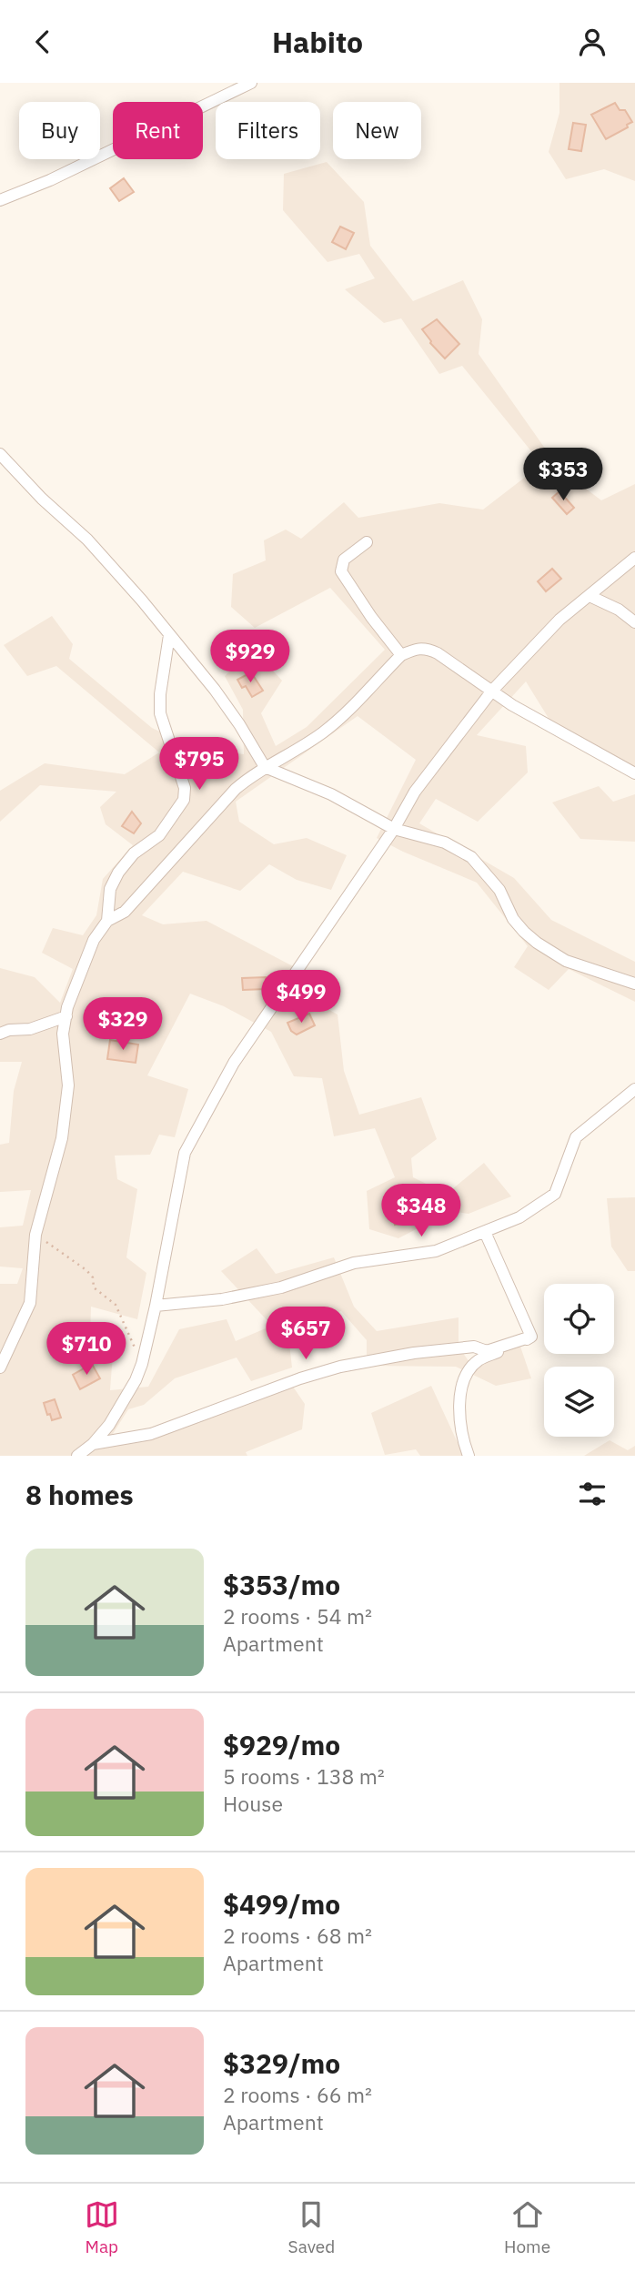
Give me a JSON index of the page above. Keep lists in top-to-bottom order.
{
  "page": {
    "header": "Habito",
    "chip": [
      "Buy",
      "Rent",
      "Filters",
      "New"
    ],
    "price": [
      "$353",
      "$929",
      "$795",
      "$499",
      "$329",
      "$348",
      "$657",
      "$710"
    ],
    "heading": "8 homes",
    "list": [
      {
        "name": "$353/mo",
        "note": "2 rooms · 54 m² · Apartment"
      },
      {
        "name": "$929/mo",
        "note": "5 rooms · 138 m² · House"
      },
      {
        "name": "$499/mo",
        "note": "2 rooms · 68 m² · Apartment"
      },
      {
        "name": "$329/mo",
        "note": "2 rooms · 66 m² · Apartment"
      }
    ],
    "tabs": ["Map", "Saved", "Home"]
  }
}
